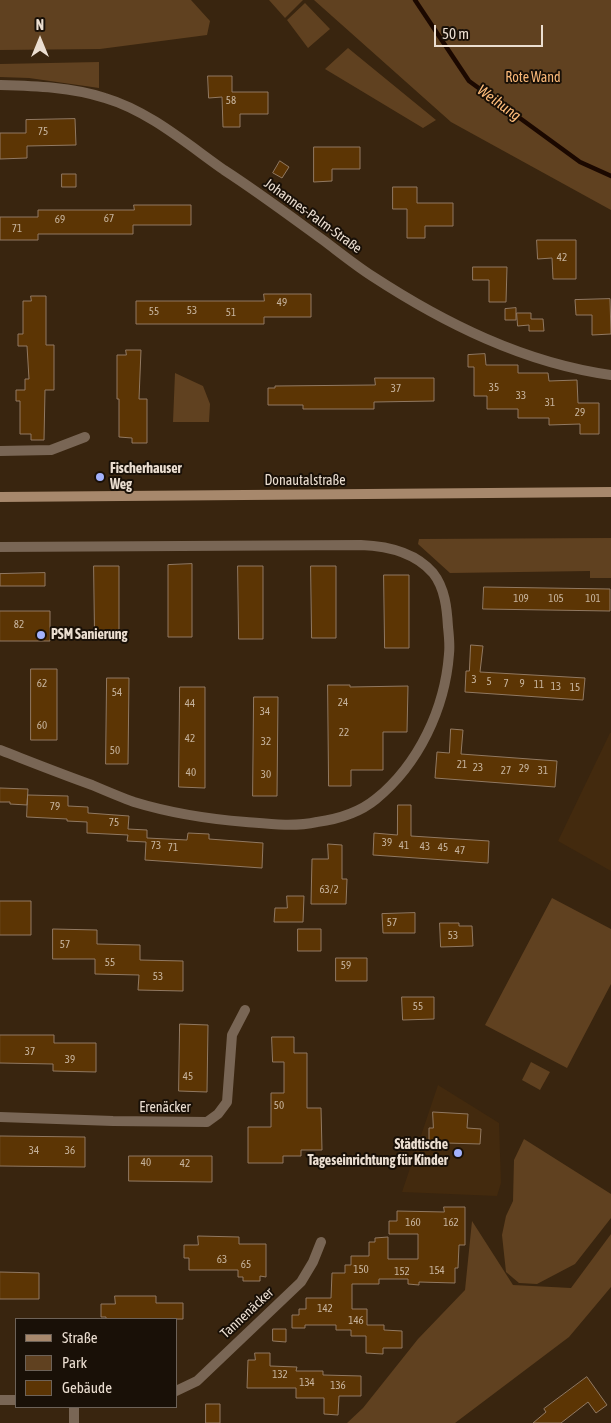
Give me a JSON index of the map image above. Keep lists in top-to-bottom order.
{
  "streets": {
    "main road": ["Donautalstraße"],
    "street": ["Johannes-Palm-Straße", "Erenäcker", "Tannenäcker"]
  },
  "water": ["Weihung"],
  "parks": ["Rote Wand"],
  "places": ["Fischerhauser Weg", "PSM Sanierung", "Städtische Tageseinrichtung für Kinder"],
  "house_numbers": [
    "58",
    "75",
    "67",
    "69",
    "71",
    "42",
    "49",
    "53",
    "55",
    "51",
    "35",
    "37",
    "33",
    "31",
    "29",
    "109",
    "105",
    "101",
    "82",
    "3",
    "5",
    "62",
    "7",
    "9",
    "11",
    "13",
    "15",
    "54",
    "24",
    "44",
    "34",
    "60",
    "22",
    "42",
    "32",
    "50",
    "21",
    "23",
    "29",
    "27",
    "31",
    "40",
    "30",
    "79",
    "75",
    "39",
    "73",
    "41",
    "43",
    "71",
    "45",
    "47",
    "63/2",
    "57",
    "53",
    "57",
    "55",
    "59",
    "53",
    "55",
    "37",
    "39",
    "45",
    "50",
    "34",
    "36",
    "40",
    "42",
    "160",
    "162",
    "63",
    "65",
    "150",
    "154",
    "152",
    "142",
    "146",
    "132",
    "134",
    "136"
  ],
  "legend": ["Straße", "Park", "Gebäude"],
  "scale_bar": "50 m",
  "north": "top"
}
